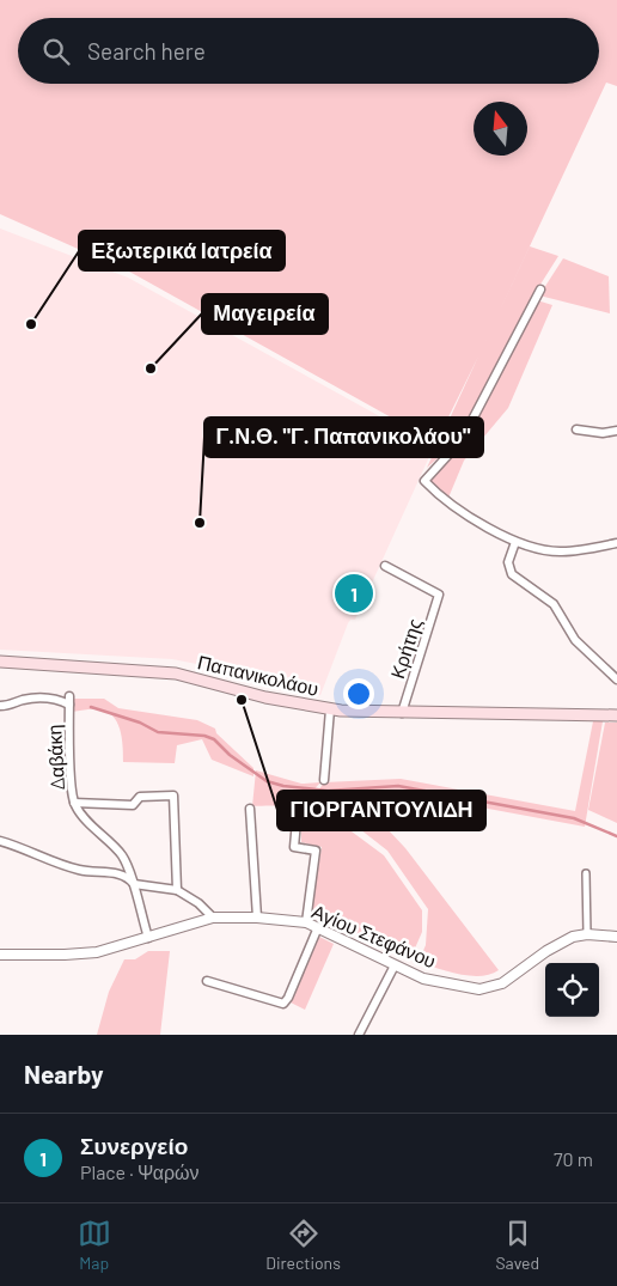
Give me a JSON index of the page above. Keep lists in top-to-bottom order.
{
  "streets": {
    "main road": ["Παπανικολάου"],
    "street": ["Κρήτης", "Δαβάκη", "Αγίου Στεφάνου"]
  },
  "crossings": [
    ["Κρήτης", "Παπανικολάου"],
    ["Δαβάκη", "Αγίου Στεφάνου"]
  ],
  "places": [
    "Εξωτερικά Ιατρεία",
    "Μαγειρεία",
    "Γ.Ν.Θ. \"Γ. Παπανικολάου\"",
    "ΓΙΟΡΓΑΝΤΟΥΛΙΔΗ"
  ],
  "north": "top",
  "page": {
    "search": "Search here",
    "pins": "1",
    "heading": "Nearby",
    "list": [
      {
        "mark": "1",
        "name": "Συνεργείο",
        "note": "Place · Ψαρών",
        "value": "70 m"
      }
    ],
    "nav": ["Map", "Directions", "Saved"]
  }
}
